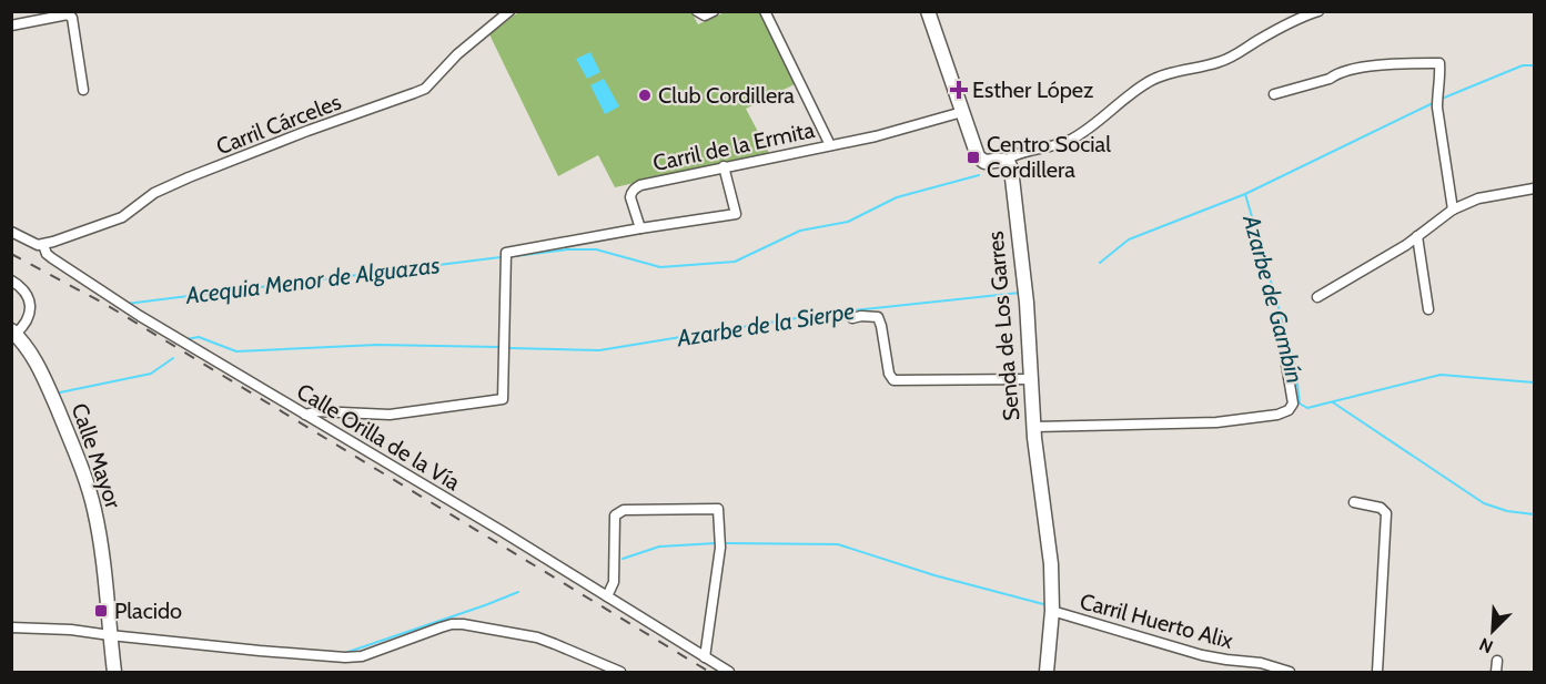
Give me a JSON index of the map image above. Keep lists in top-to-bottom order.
{
  "streets": {
    "street": [
      "Carril Cárceles",
      "Carril de la Ermita",
      "Senda de Los Garres",
      "Calle Orilla de la Vía",
      "Calle Mayor",
      "Carril Huerto Alix"
    ]
  },
  "crossings": [
    ["Carril Cárceles", "Calle Orilla de la Vía"],
    ["Senda de Los Garres", "Carril Huerto Alix"]
  ],
  "water": ["Acequia Menor de Alguazas", "Azarbe de Gambín", "Azarbe de la Sierpe"],
  "places": {
    "health": ["Esther López"],
    "other": ["Club Cordillera"],
    "transit": ["Centro Social Cordillera", "Placido"]
  },
  "north": "bottom left"
}
